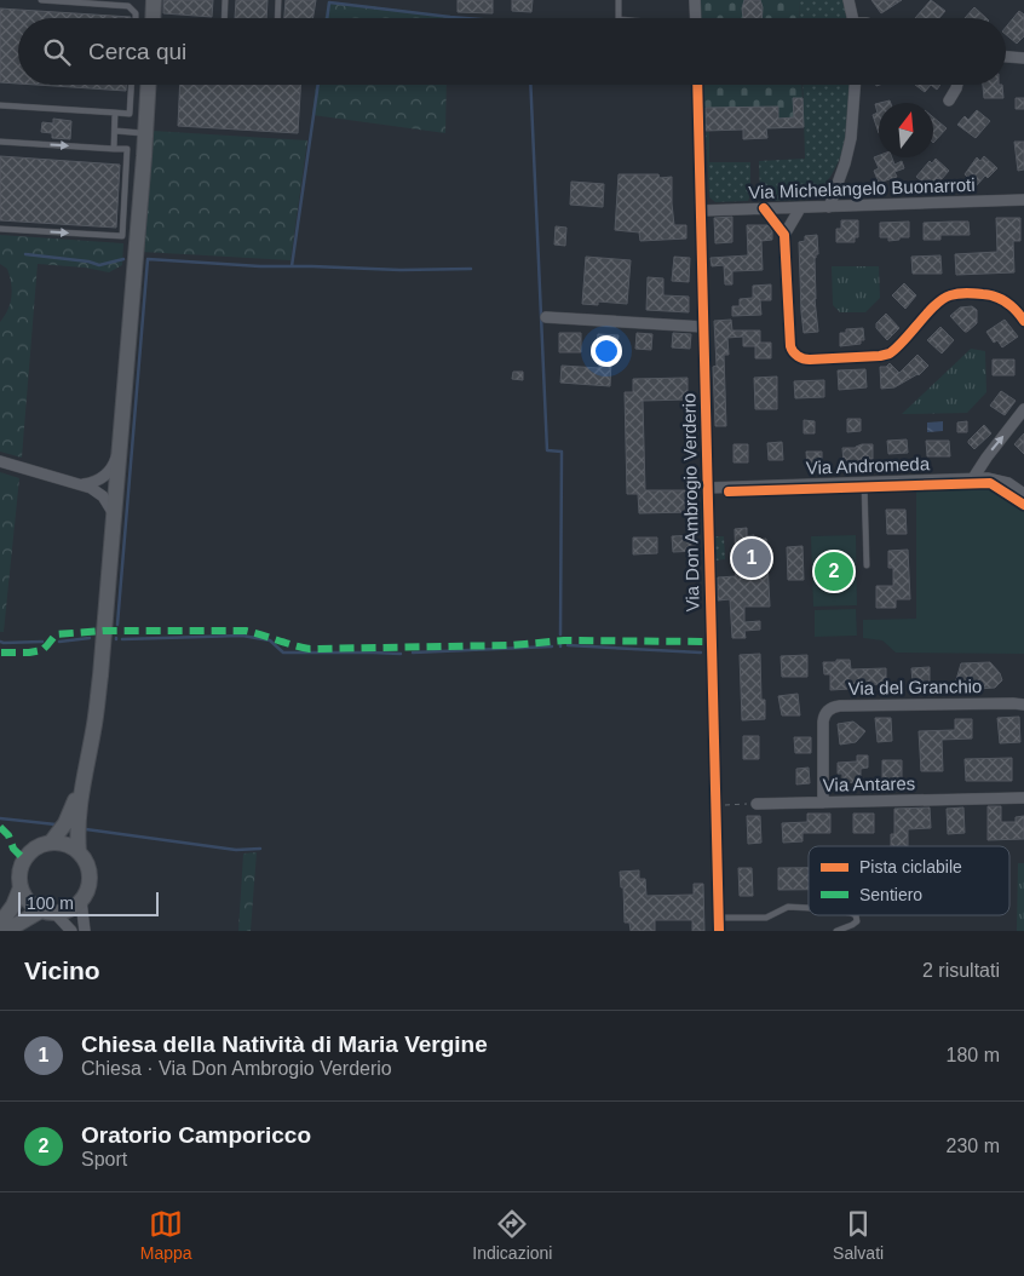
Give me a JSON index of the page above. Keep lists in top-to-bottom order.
{
  "streets": {
    "street": [
      "Via Michelangelo Buonarroti",
      "Via Andromeda",
      "Via Don Ambrogio Verderio",
      "Via del Granchio",
      "Via Antares"
    ]
  },
  "crossings": [
    ["Via Michelangelo Buonarroti", "Via Don Ambrogio Verderio"],
    ["Via Andromeda", "Via Don Ambrogio Verderio"],
    ["Via del Granchio", "Via Antares"]
  ],
  "legend": ["Pista ciclabile", "Sentiero"],
  "scale_bar": "100 m",
  "north": "top",
  "page": {
    "search": "Cerca qui",
    "pins": ["1", "2"],
    "scale": "100 m",
    "heading": ["Vicino", "2 risultati"],
    "list": [
      {
        "mark": "1",
        "name": "Chiesa della Natività di Maria Vergine",
        "note": "Chiesa · Via Don Ambrogio Verderio",
        "value": "180 m"
      },
      {
        "mark": "2",
        "name": "Oratorio Camporicco",
        "note": "Sport",
        "value": "230 m"
      }
    ],
    "nav": ["Mappa", "Indicazioni", "Salvati"]
  }
}
